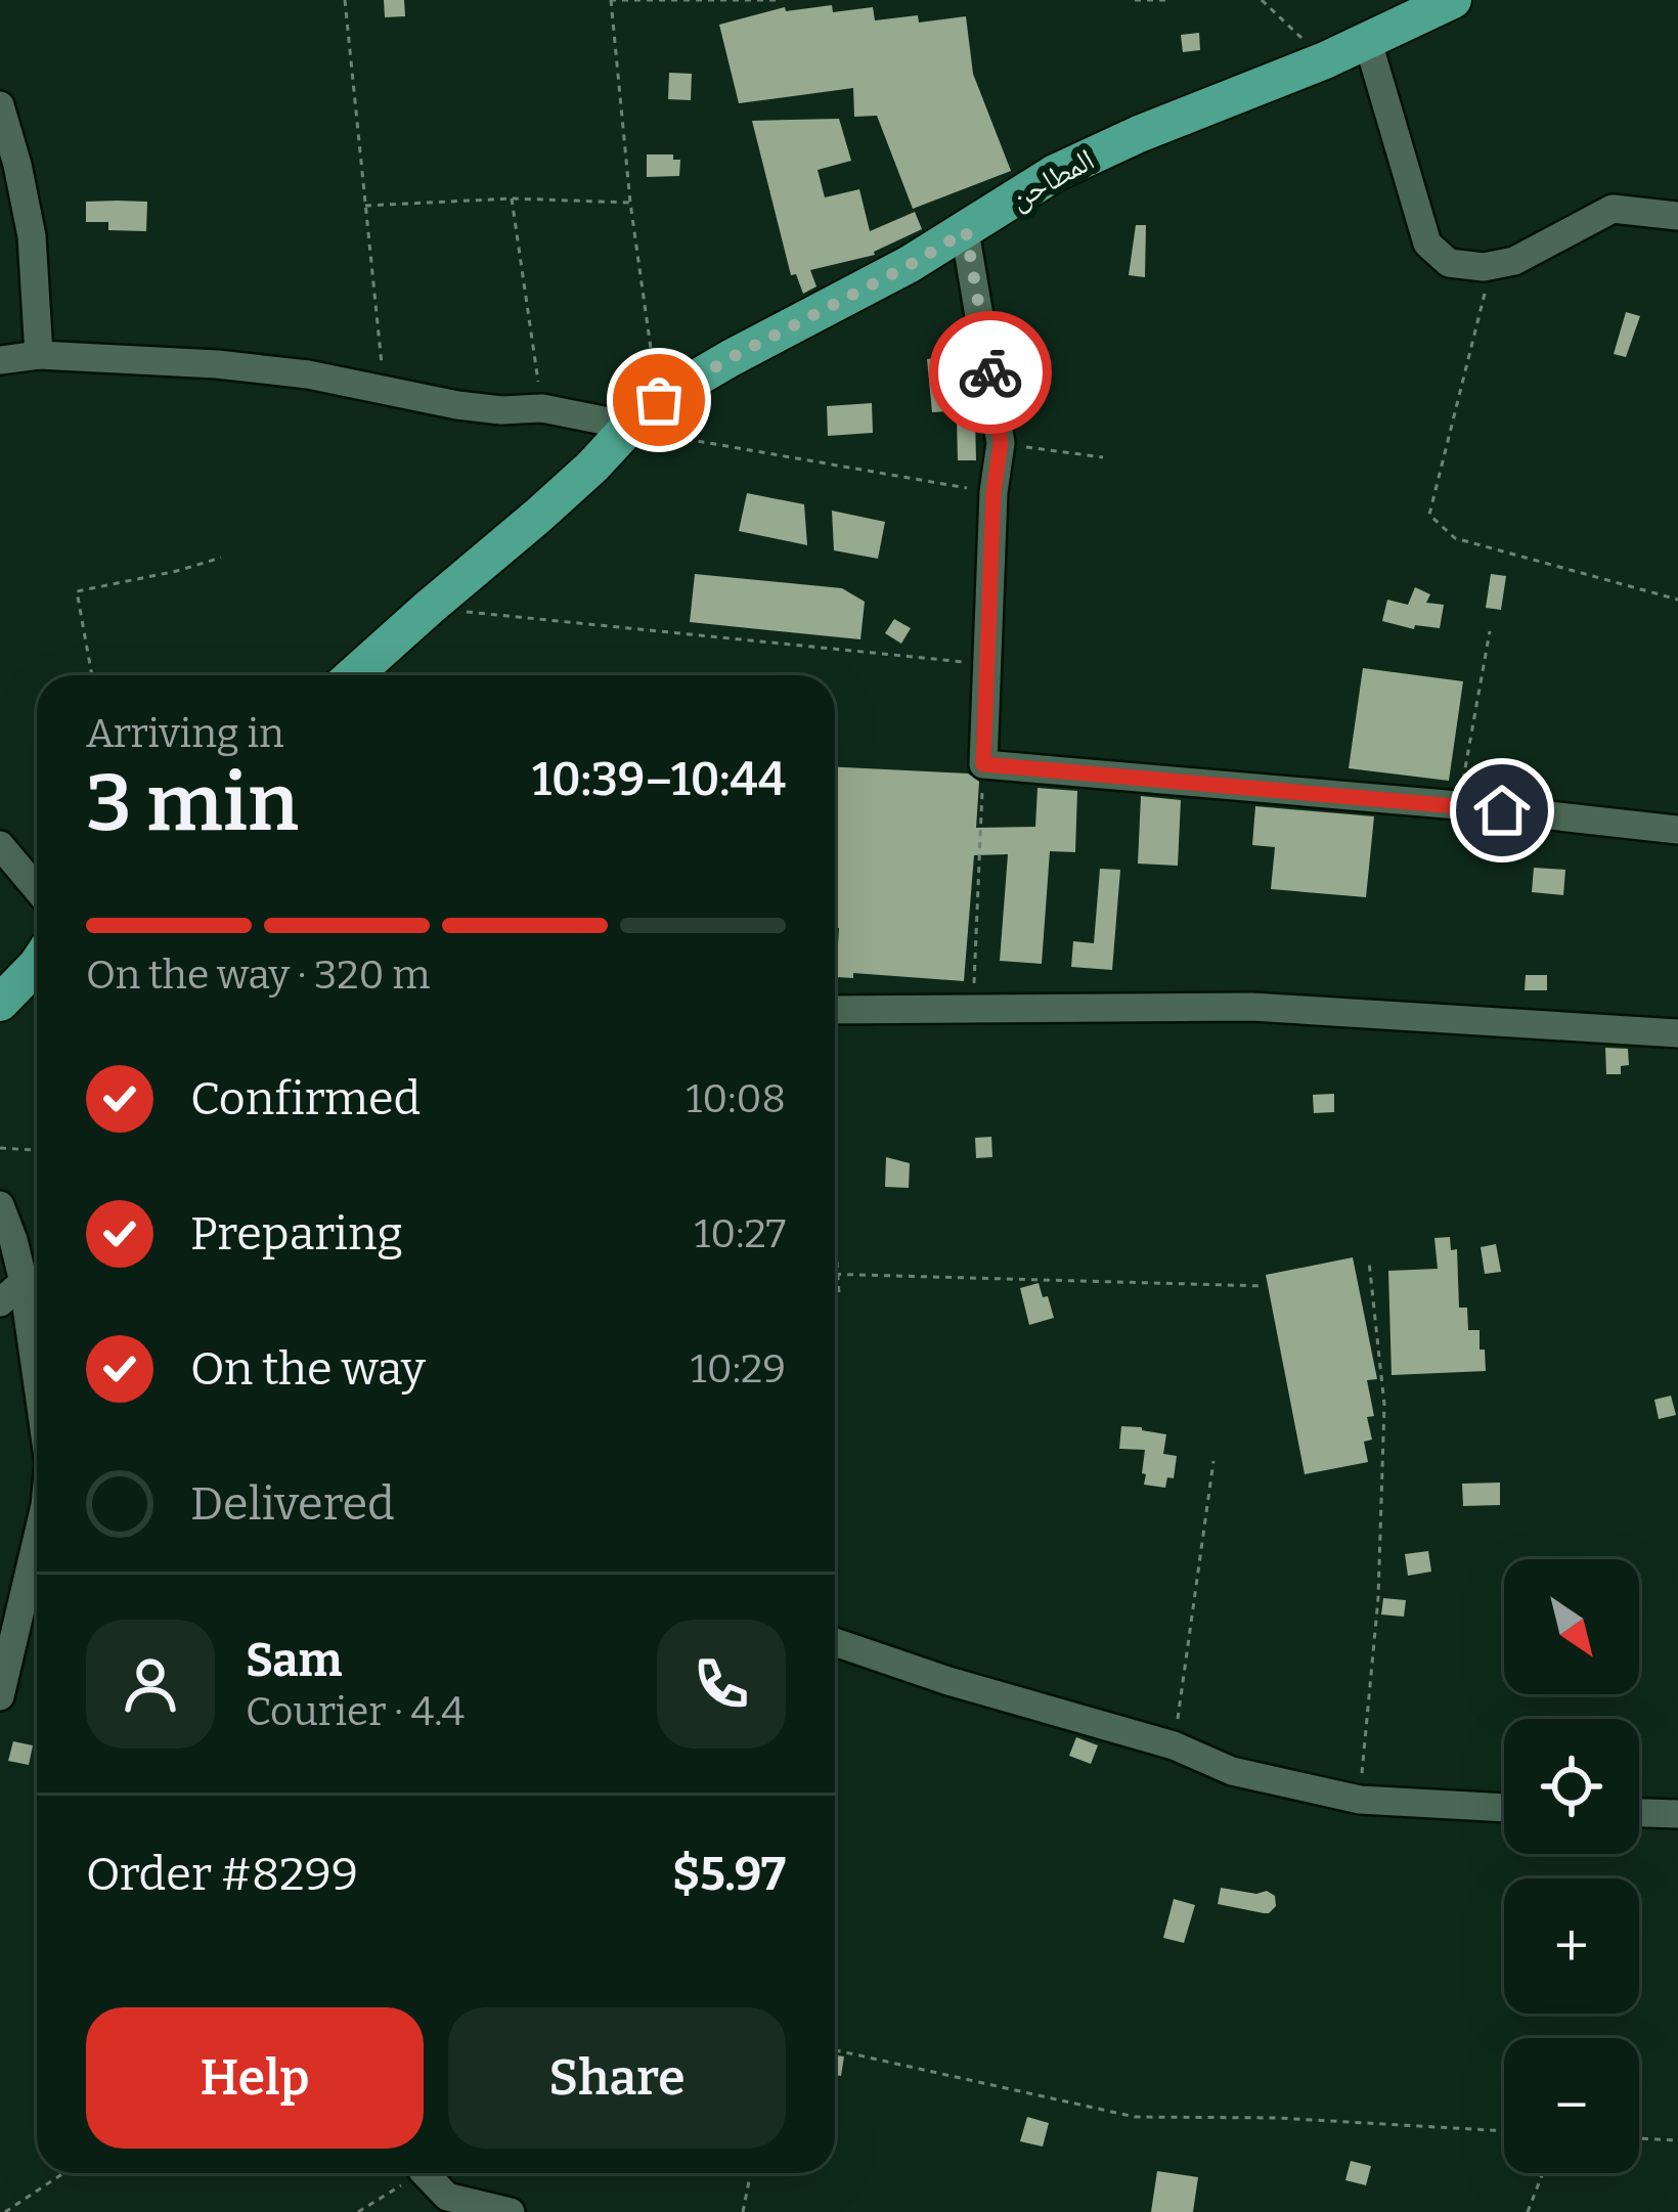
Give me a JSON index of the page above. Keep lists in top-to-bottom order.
{
  "streets": {
    "main road": ["المطاحن"]
  },
  "north": "bottom right",
  "page": {
    "heading": ["3 min", "Arriving in", "10:39–10:44"],
    "panel": [
      "Sam",
      "Courier · 4.4",
      "Order #8299",
      "$5.97"
    ],
    "bar": "On the way · 320 m",
    "list": [
      ["Confirmed", "10:08"],
      ["Preparing", "10:27"],
      ["On the way", "10:29"],
      "Delivered"
    ],
    "map_buttons": ["+", "−"],
    "buttons": ["Help", "Share"]
  }
}
